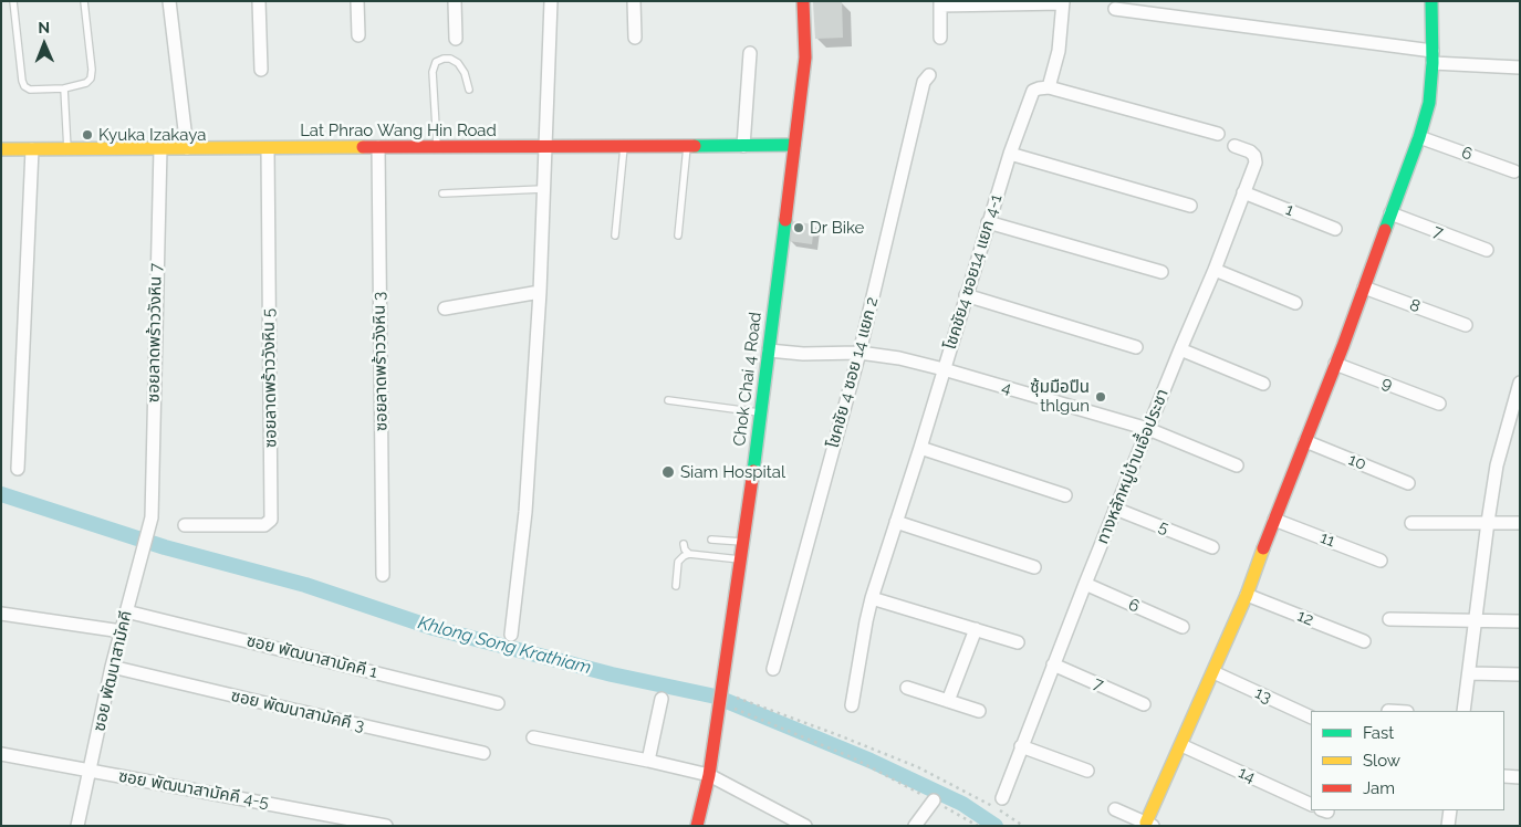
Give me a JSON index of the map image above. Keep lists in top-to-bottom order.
{
  "streets": {
    "main road": ["Lat Phrao Wang Hin Road", "Chok Chai 4 Road"],
    "street": [
      "6",
      "1",
      "7",
      "โชคชัย4 ซอย14 แยก 4-1",
      "8",
      "ซอยลาดพร้าววังหิน 7",
      "ซอยลาดพร้าววังหิน 3",
      "โชคชัย 4 ซอย 14 แยก 2",
      "ซอยลาดพร้าววังหิน 5",
      "9",
      "4",
      "10",
      "ทางหลักหมู่บ้านเอื้อประชา",
      "5",
      "11",
      "12",
      "ซอย พัฒนาสามัคคี 1",
      "ซอย พัฒนาสามัคคี",
      "13",
      "ซอย พัฒนาสามัคคี 3",
      "14",
      "ซอย พัฒนาสามัคคี 4-5"
    ]
  },
  "crossings": [
    ["Lat Phrao Wang Hin Road", "ซอยลาดพร้าววังหิน 7"],
    ["Lat Phrao Wang Hin Road", "ซอยลาดพร้าววังหิน 3"],
    ["Lat Phrao Wang Hin Road", "ซอยลาดพร้าววังหิน 5"],
    ["Lat Phrao Wang Hin Road", "Chok Chai 4 Road"],
    ["6", "ทางหลักหมู่บ้านเอื้อประชา"],
    ["1", "ทางหลักหมู่บ้านเอื้อประชา"],
    ["7", "ทางหลักหมู่บ้านเอื้อประชา"],
    ["โชคชัย4 ซอย14 แยก 4-1", "4"],
    ["ซอยลาดพร้าววังหิน 7", "ซอย พัฒนาสามัคคี"],
    ["โชคชัย 4 ซอย 14 แยก 2", "4"],
    ["Chok Chai 4 Road", "4"],
    ["4", "ทางหลักหมู่บ้านเอื้อประชา"],
    ["ทางหลักหมู่บ้านเอื้อประชา", "5"],
    ["ซอย พัฒนาสามัคคี 1", "ซอย พัฒนาสามัคคี"],
    ["ซอย พัฒนาสามัคคี", "ซอย พัฒนาสามัคคี 3"],
    ["ซอย พัฒนาสามัคคี", "ซอย พัฒนาสามัคคี 4-5"]
  ],
  "water": ["Khlong Song Krathiam"],
  "places": [
    "Kyuka Izakaya",
    "Dr Bike",
    "ซุ้มมือปืน thlgun",
    "Siam Hospital"
  ],
  "legend": ["Fast", "Slow", "Jam"],
  "north": "top"
}
